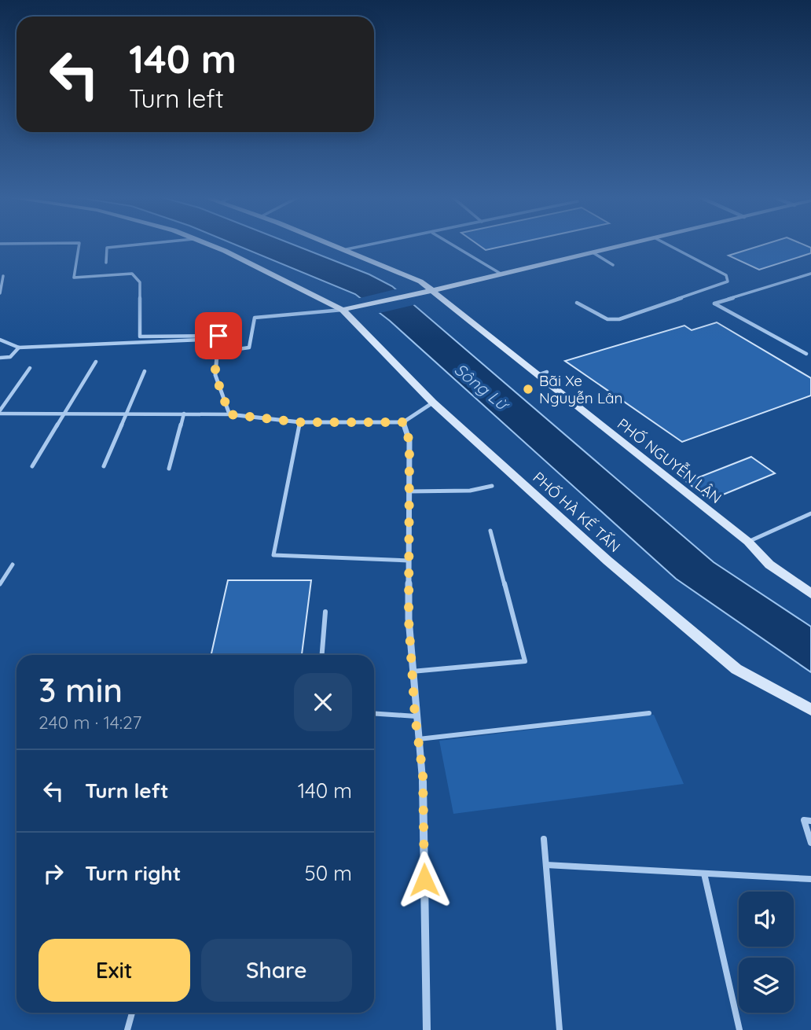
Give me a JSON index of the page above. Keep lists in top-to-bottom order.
{
  "streets": {
    "main road": ["PHỐ NGUYỄN LÂN", "PHỐ HÀ KẾ TẤN"]
  },
  "water": ["Sông Lừ"],
  "places": ["Bãi Xe Nguyễn Lân"],
  "page": {
    "turn": ["140 m", "Turn left"],
    "heading": ["3 min", "240 m · 14:27"],
    "list": [
      {
        "name": "Turn left",
        "value": "140 m"
      },
      {
        "name": "Turn right",
        "value": "50 m"
      }
    ],
    "buttons": ["Exit", "Share"]
  }
}
